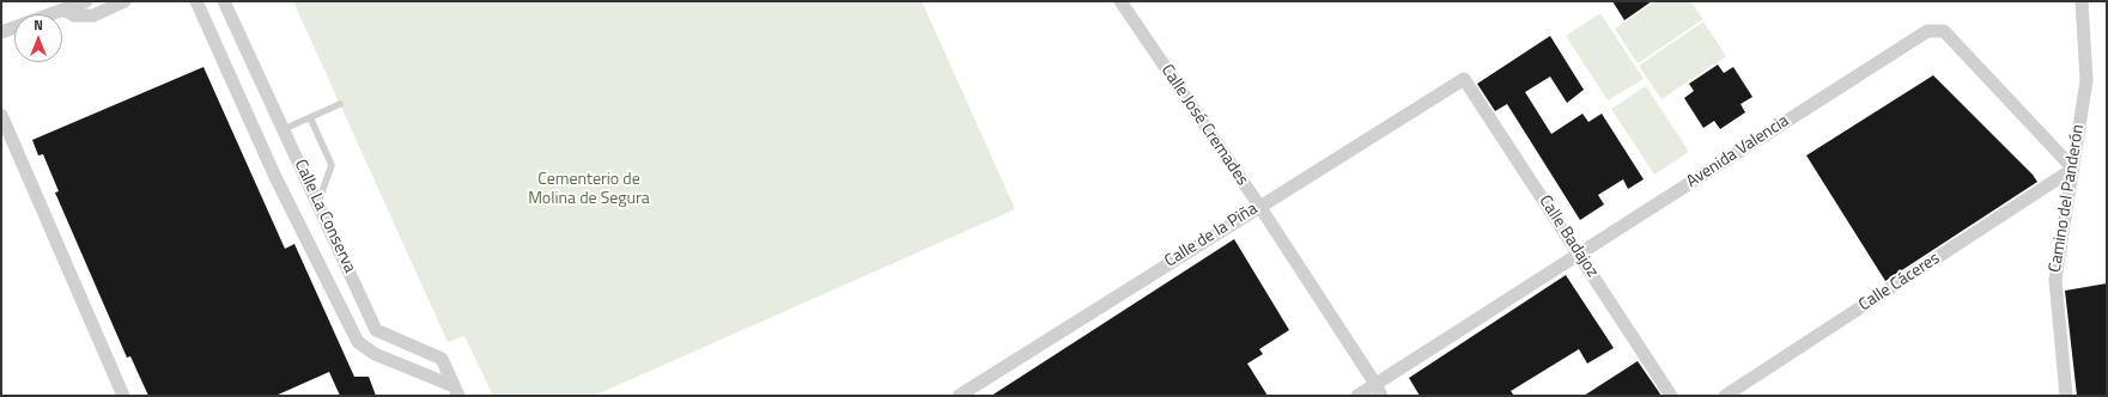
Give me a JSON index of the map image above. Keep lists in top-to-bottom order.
{
  "streets": {
    "street": [
      "Calle José Cremades",
      "Avenida Valencia",
      "Camino del Panderón",
      "Calle La Conserva",
      "Calle de la Piña",
      "Calle Badajoz",
      "Calle Cáceres"
    ]
  },
  "crossings": [
    ["Calle José Cremades", "Avenida Valencia"],
    ["Calle José Cremades", "Calle de la Piña"],
    ["Avenida Valencia", "Camino del Panderón"],
    ["Avenida Valencia", "Calle Badajoz"],
    ["Avenida Valencia", "Calle Cáceres"],
    ["Camino del Panderón", "Calle Cáceres"],
    ["Calle de la Piña", "Calle Badajoz"]
  ],
  "parks": ["Cementerio de Molina de Segura"],
  "north": "top"
}
